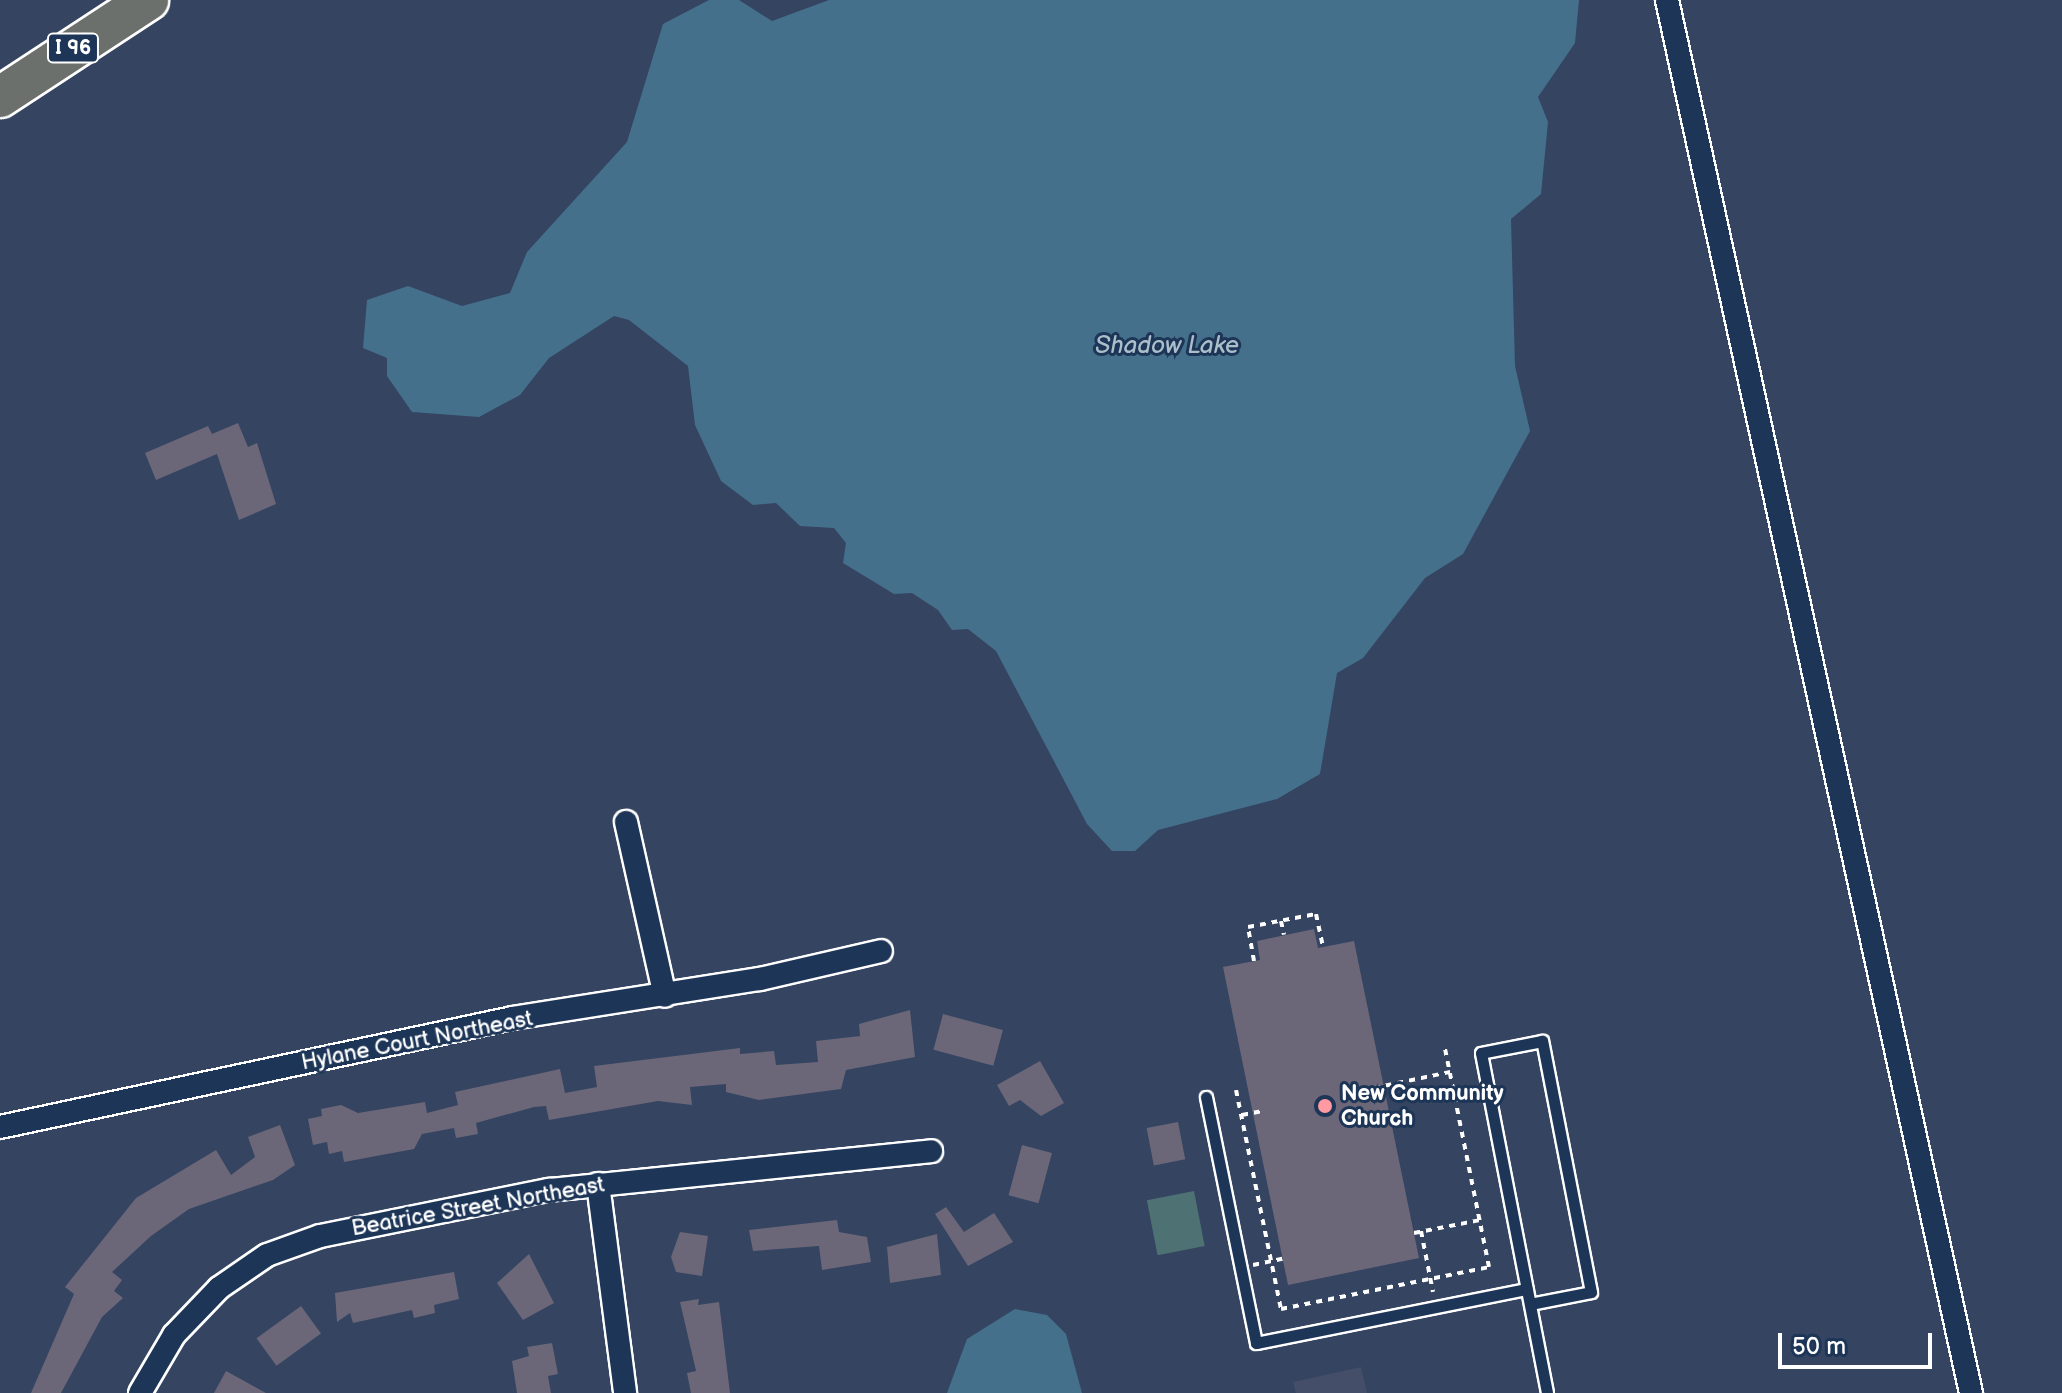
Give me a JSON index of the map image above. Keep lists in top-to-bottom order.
{
  "streets": {
    "highway": ["I 96"],
    "street": ["Hylane Court Northeast", "Beatrice Street Northeast"]
  },
  "water": ["Shadow Lake"],
  "places": ["New Community Church"],
  "scale_bar": "50 m"
}
